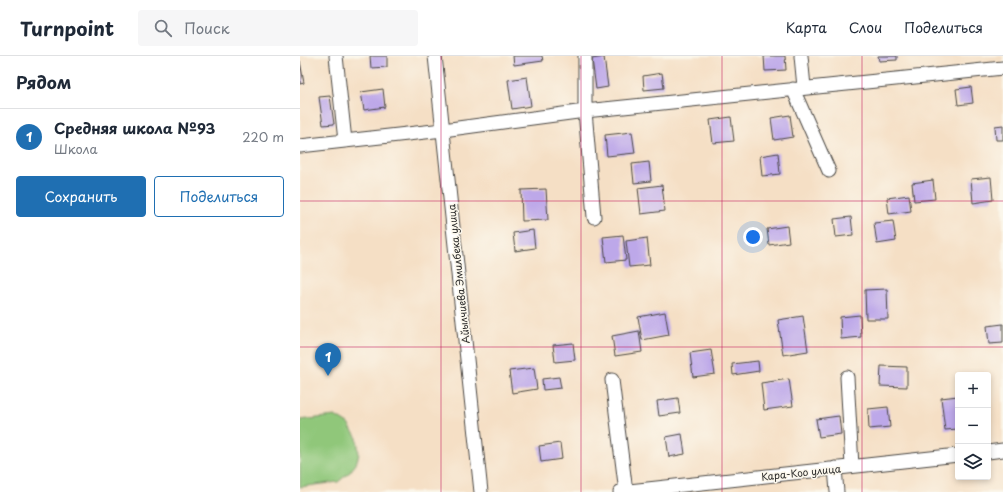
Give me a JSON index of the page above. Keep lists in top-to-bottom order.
{
  "streets": {
    "street": ["Айылчиева Эмилбека улица", "Кара-Коо улица"]
  },
  "page": {
    "header": "Turnpoint",
    "search": "Поиск",
    "nav": ["Карта", "Слои", "Поделиться"],
    "heading": "Рядом",
    "list": [
      {
        "mark": "1",
        "name": "Средняя школа №93",
        "note": "Школа",
        "value": "220 m"
      }
    ],
    "buttons": ["Сохранить", "Поделиться"],
    "pins": "1",
    "map_buttons": ["+", "−"]
  }
}
